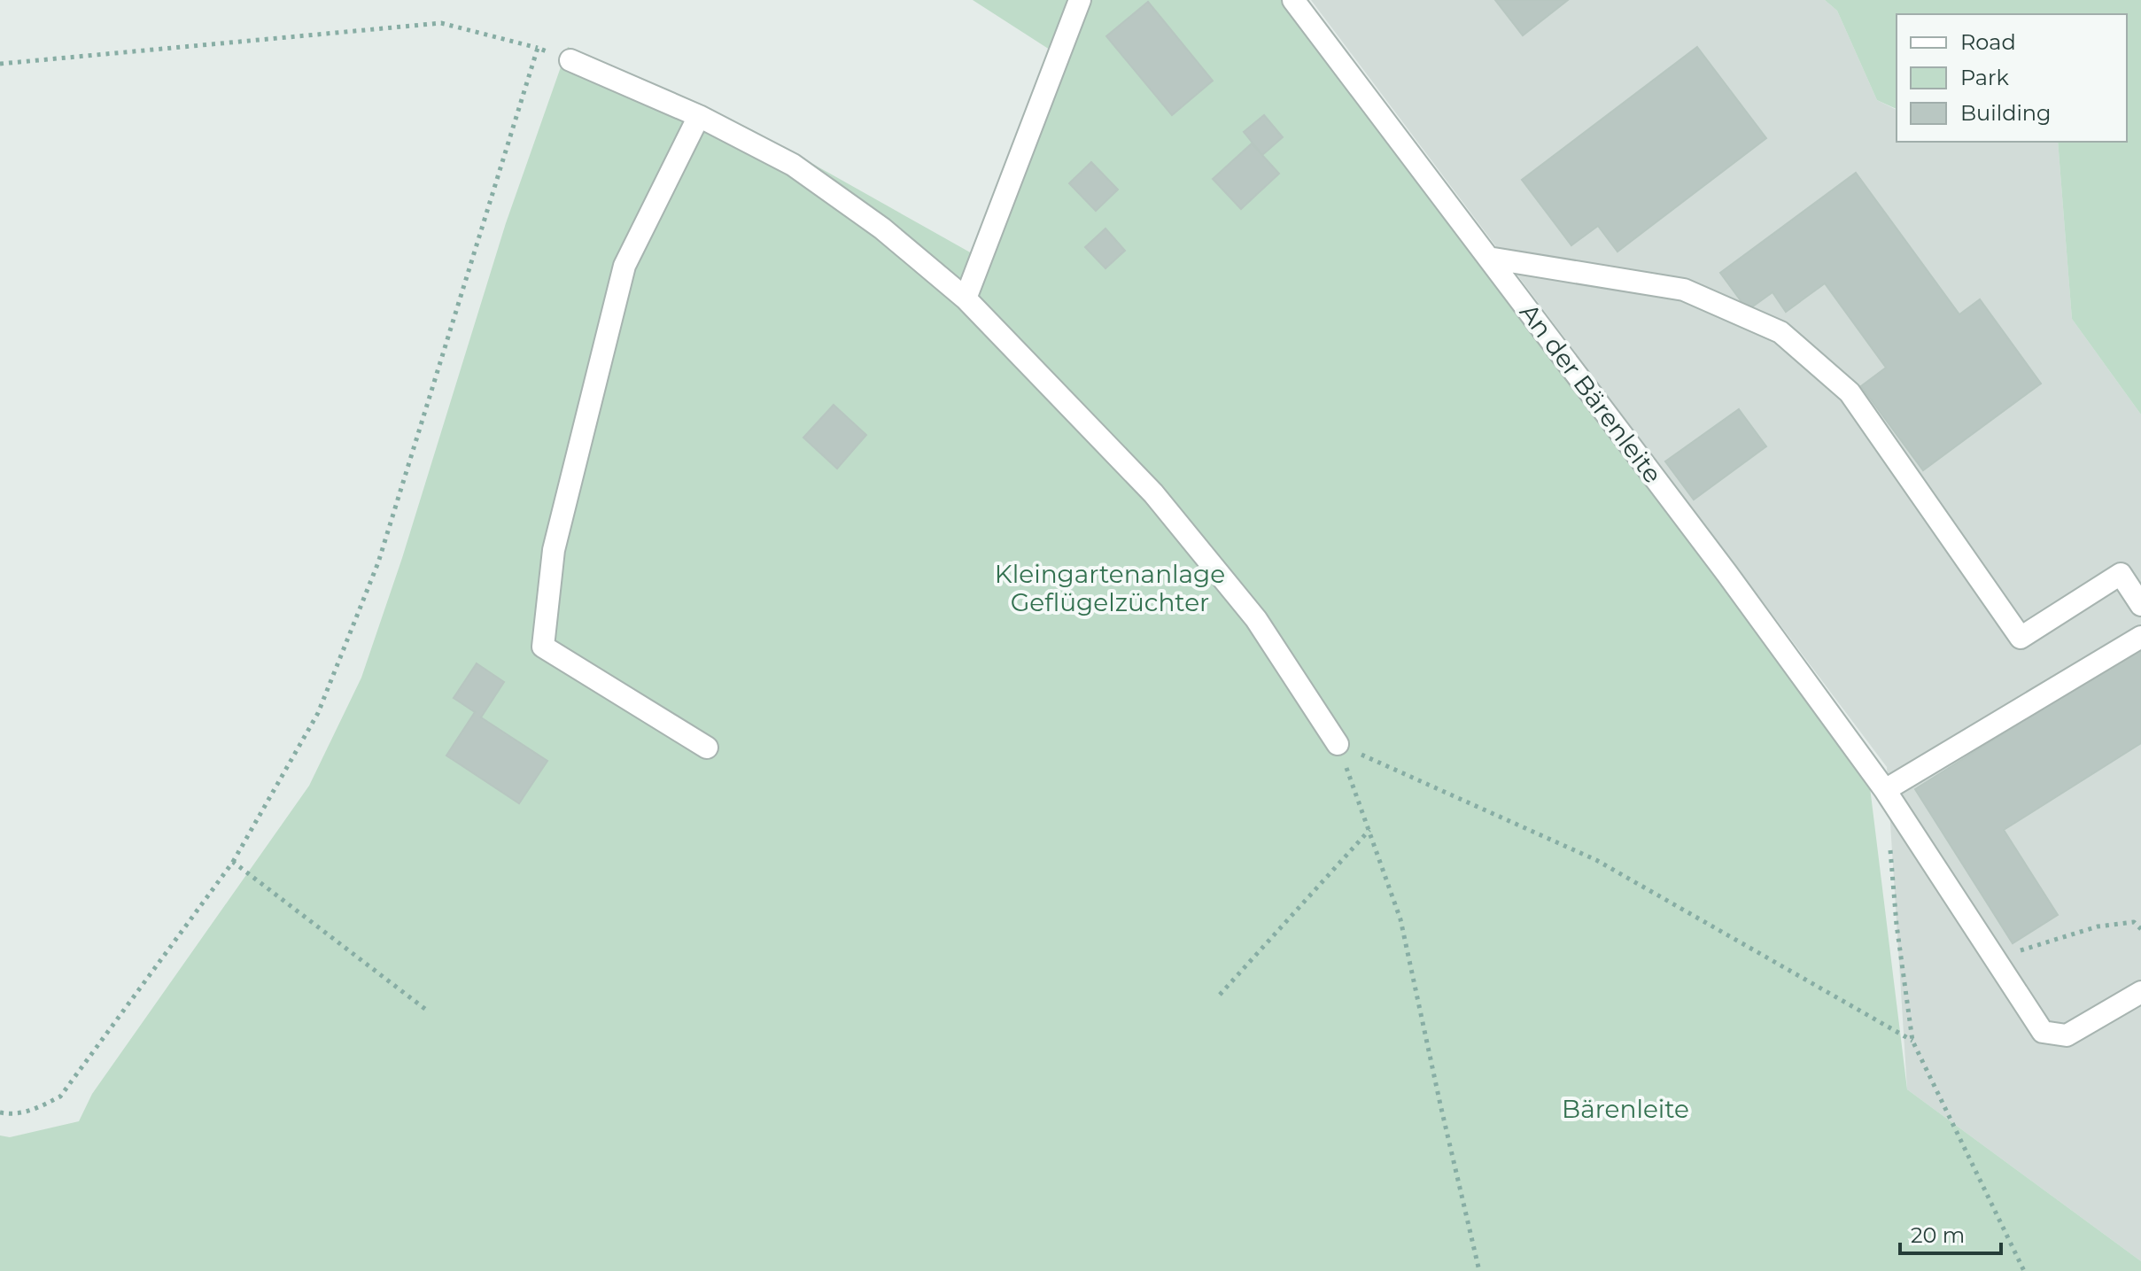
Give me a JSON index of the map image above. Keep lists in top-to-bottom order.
{
  "streets": {
    "street": ["An der Bärenleite"]
  },
  "parks": ["Kleingartenanlage Geflügelzüchter", "Bärenleite"],
  "legend": ["Road", "Park", "Building"],
  "scale_bar": "20 m"
}
